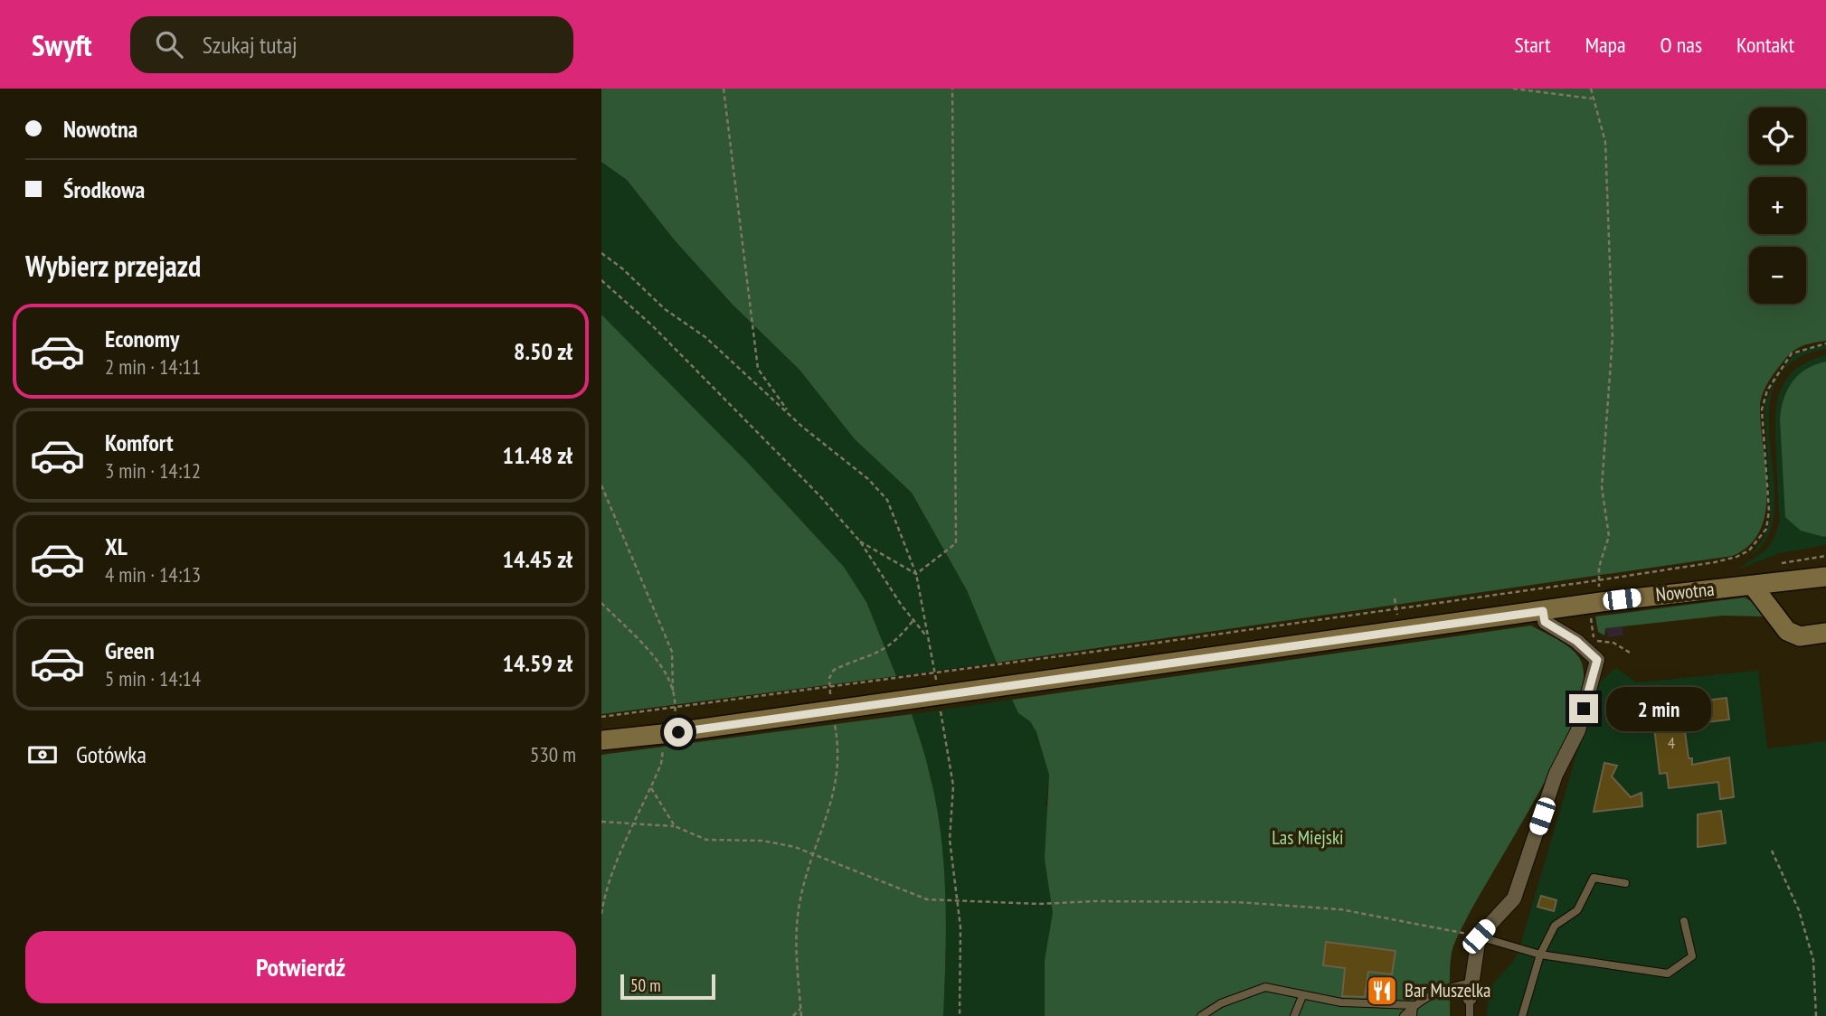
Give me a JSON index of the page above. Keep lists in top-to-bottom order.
{
  "streets": {
    "street": ["Nowotna"]
  },
  "parks": ["Las Miejski"],
  "places": {
    "restaurant": ["Bar Muszelka"]
  },
  "house_numbers": ["4"],
  "scale_bar": "50 m",
  "page": {
    "header": "Swyft",
    "search": "Szukaj tutaj",
    "nav": [
      "Start",
      "Mapa",
      "O nas",
      "Kontakt"
    ],
    "banner": ["Nowotna", "Środkowa"],
    "map_buttons": ["+", "−"],
    "heading": "Wybierz przejazd",
    "list": [
      {
        "name": "Economy",
        "note": "2 min · 14:11",
        "value": "8.50 zł"
      },
      {
        "name": "Komfort",
        "note": "3 min · 14:12",
        "value": "11.48 zł"
      },
      {
        "name": "XL",
        "note": "4 min · 14:13",
        "value": "14.45 zł"
      },
      {
        "name": "Green",
        "note": "5 min · 14:14",
        "value": "14.59 zł"
      }
    ],
    "bubble": "2 min",
    "pay": ["Gotówka", "530 m"],
    "buttons": "Potwierdź",
    "scale": "50 m"
  }
}
